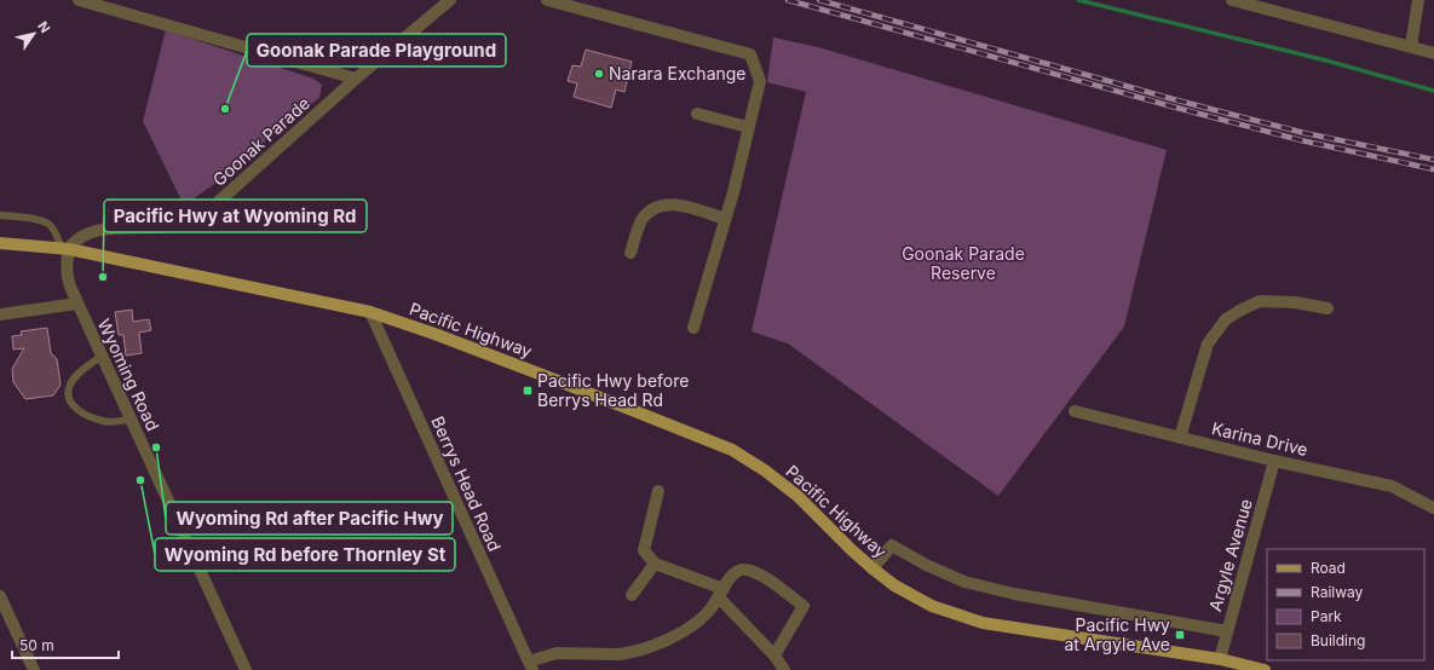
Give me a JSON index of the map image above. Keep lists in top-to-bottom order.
{
  "streets": {
    "main road": ["Pacific Highway"],
    "street": [
      "Goonak Parade",
      "Wyoming Road",
      "Karina Drive",
      "Berrys Head Road",
      "Argyle Avenue"
    ]
  },
  "crossings": [
    ["Goonak Parade", "Pacific Highway"],
    ["Goonak Parade", "Wyoming Road"],
    ["Pacific Highway", "Wyoming Road"],
    ["Pacific Highway", "Berrys Head Road"],
    ["Pacific Highway", "Argyle Avenue"],
    ["Karina Drive", "Argyle Avenue"]
  ],
  "parks": ["Goonak Parade Reserve"],
  "places": {
    "other": [
      "Narara Exchange",
      "Goonak Parade Playground",
      "Pacific Hwy at Wyoming Rd",
      "Wyoming Rd after Pacific Hwy",
      "Wyoming Rd before Thornley St"
    ],
    "transit": ["Pacific Hwy before Berrys Head Rd", "Pacific Hwy at Argyle Ave"]
  },
  "legend": [
    "Road",
    "Railway",
    "Park",
    "Building"
  ],
  "scale_bar": "50 m",
  "north": "top right"
}
